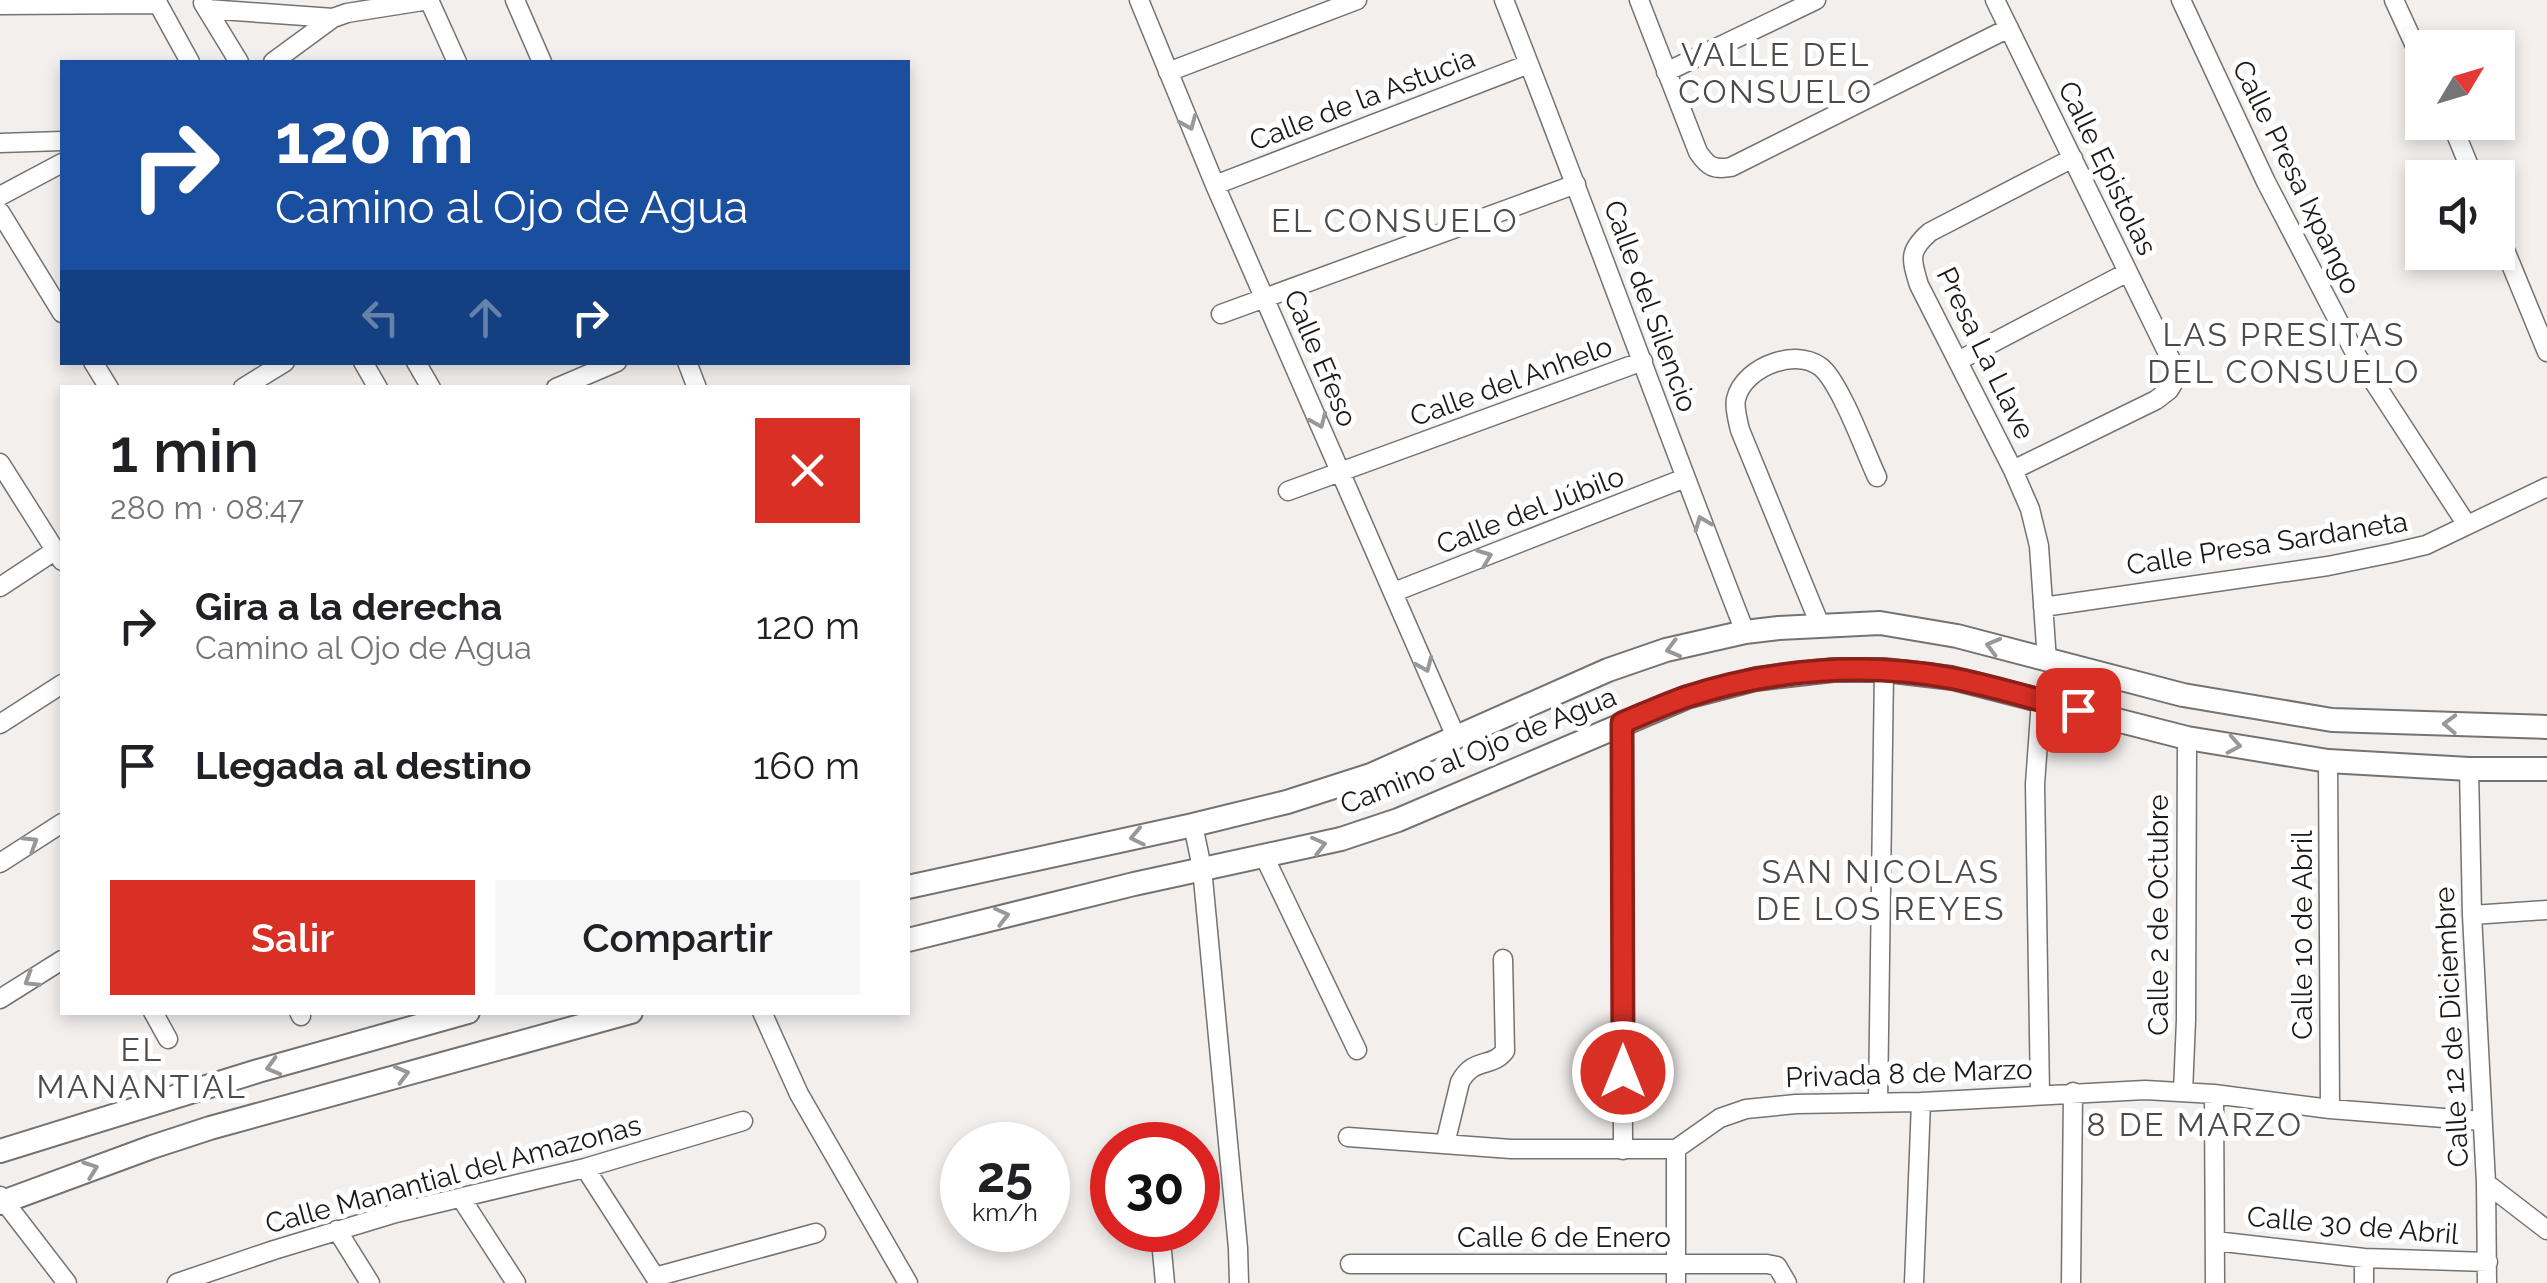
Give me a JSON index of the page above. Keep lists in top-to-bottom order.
{
  "streets": {
    "street": [
      "Calle de la Astucia",
      "Calle Epistolas",
      "Calle Presa Ixpango",
      "Calle del Silencio",
      "Presa La Llave",
      "Calle Efeso",
      "Calle del Anhelo",
      "Calle del Júbilo",
      "Calle Presa Sardaneta",
      "Camino al Ojo de Agua",
      "Calle 2 de Octubre",
      "Calle 10 de Abril",
      "Calle 12 de Diciembre",
      "Privada 8 de Marzo",
      "Calle Manantial del Amazonas",
      "Calle 30 de Abril",
      "Calle 6 de Enero"
    ]
  },
  "crossings": [
    ["Calle de la Astucia", "Calle del Silencio"],
    ["Calle de la Astucia", "Calle Efeso"],
    ["Calle Epistolas", "Presa La Llave"],
    ["Calle Presa Ixpango", "Calle Presa Sardaneta"],
    ["Calle del Silencio", "Calle del Anhelo"],
    ["Calle del Silencio", "Calle del Júbilo"],
    ["Calle del Silencio", "Camino al Ojo de Agua"],
    ["Presa La Llave", "Calle Presa Sardaneta"],
    ["Presa La Llave", "Camino al Ojo de Agua"],
    ["Calle Efeso", "Calle del Anhelo"],
    ["Calle Efeso", "Calle del Júbilo"],
    ["Calle Efeso", "Camino al Ojo de Agua"],
    ["Camino al Ojo de Agua", "Calle 2 de Octubre"],
    ["Camino al Ojo de Agua", "Calle 10 de Abril"],
    ["Camino al Ojo de Agua", "Calle 12 de Diciembre"],
    ["Calle 2 de Octubre", "Privada 8 de Marzo"],
    ["Calle 10 de Abril", "Privada 8 de Marzo"],
    ["Calle 12 de Diciembre", "Privada 8 de Marzo"],
    ["Calle 12 de Diciembre", "Calle 30 de Abril"]
  ],
  "one_way": ["Calle Efeso", "Calle del Júbilo"],
  "districts": [
    "VALLE DEL CONSUELO",
    "EL CONSUELO",
    "LAS PRESITAS DEL CONSUELO",
    "SAN NICOLAS DE LOS REYES",
    "EL MANANTIAL",
    "8 DE MARZO"
  ],
  "north": "top right",
  "page": {
    "turn": ["120 m", "Camino al Ojo de Agua"],
    "heading": ["1 min", "280 m · 08:47"],
    "list": [
      {
        "name": "Gira a la derecha",
        "note": "Camino al Ojo de Agua",
        "value": "120 m"
      },
      {
        "name": "Llegada al destino",
        "value": "160 m"
      }
    ],
    "buttons": ["Salir", "Compartir"],
    "speed": "25 km/h",
    "limit": "30"
  }
}
